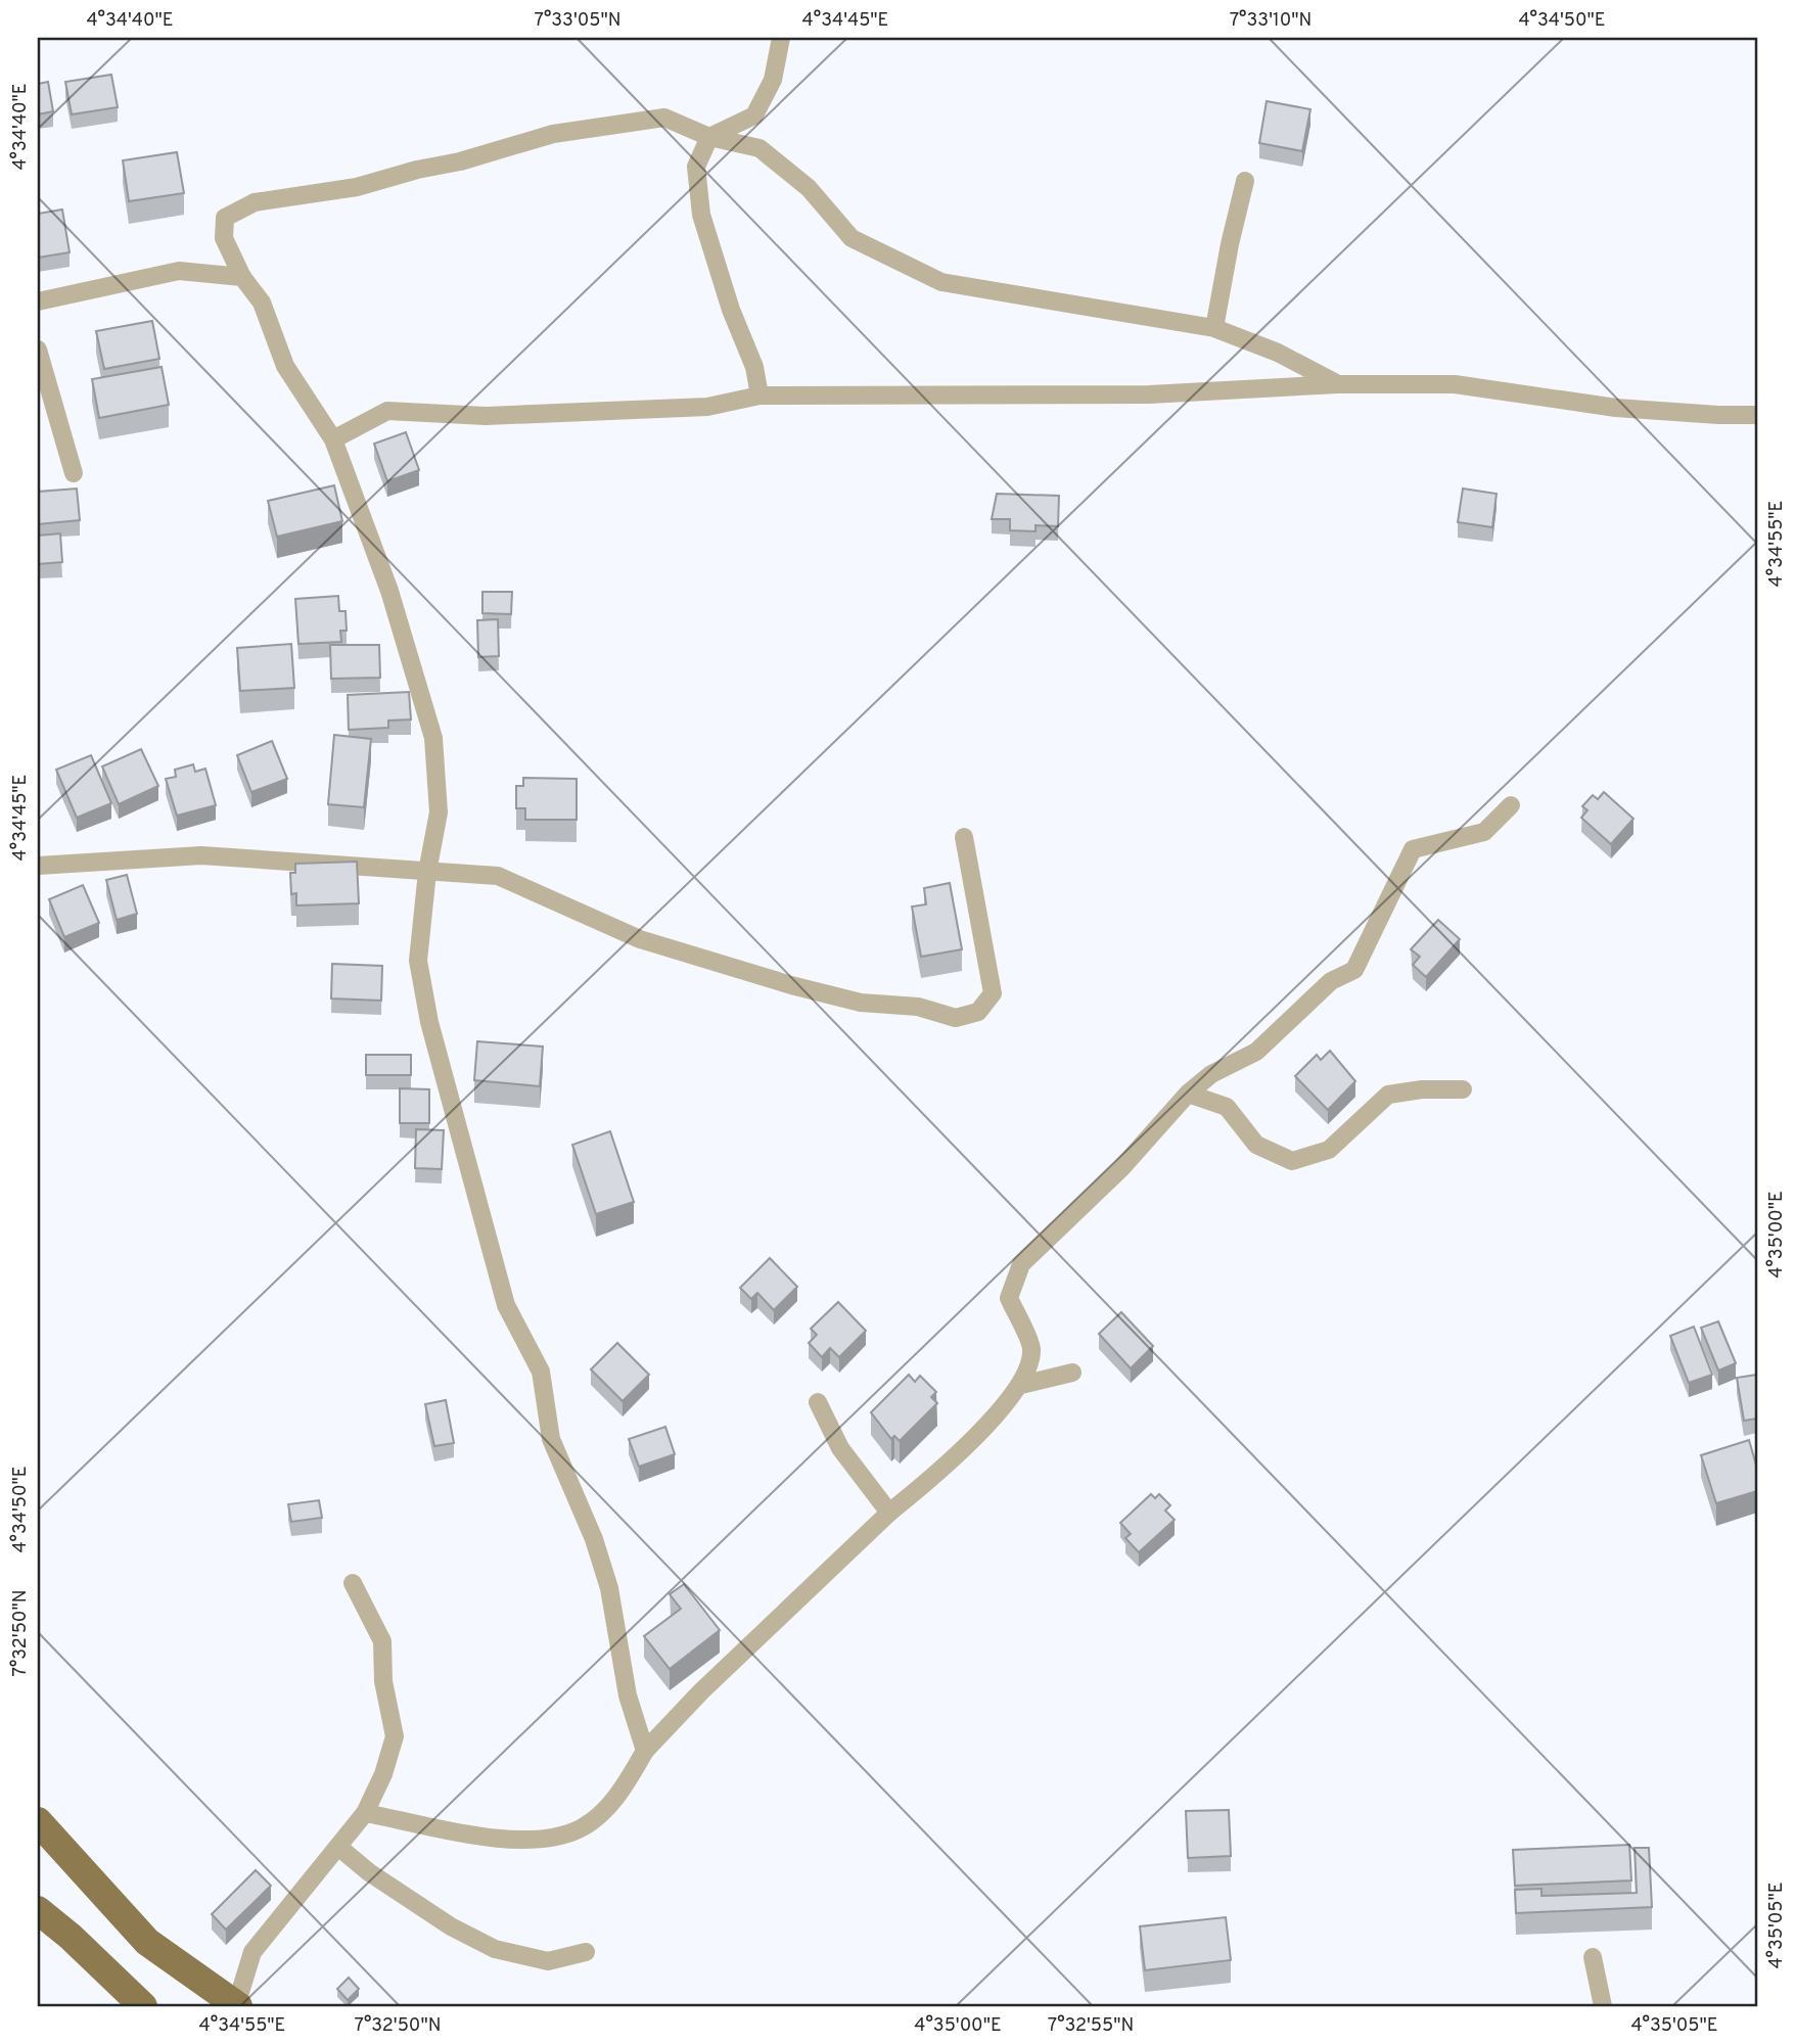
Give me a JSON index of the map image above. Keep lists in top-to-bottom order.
{
  "coordinates": [
    "4°34'40\"E",
    "7°33'05\"N",
    "4°34'45\"E",
    "7°33'10\"N",
    "4°34'50\"E",
    "4°34'55\"E",
    "4°35'00\"E",
    "7°32'50\"N",
    "4°35'05\"E",
    "7°32'55\"N"
  ]
}
